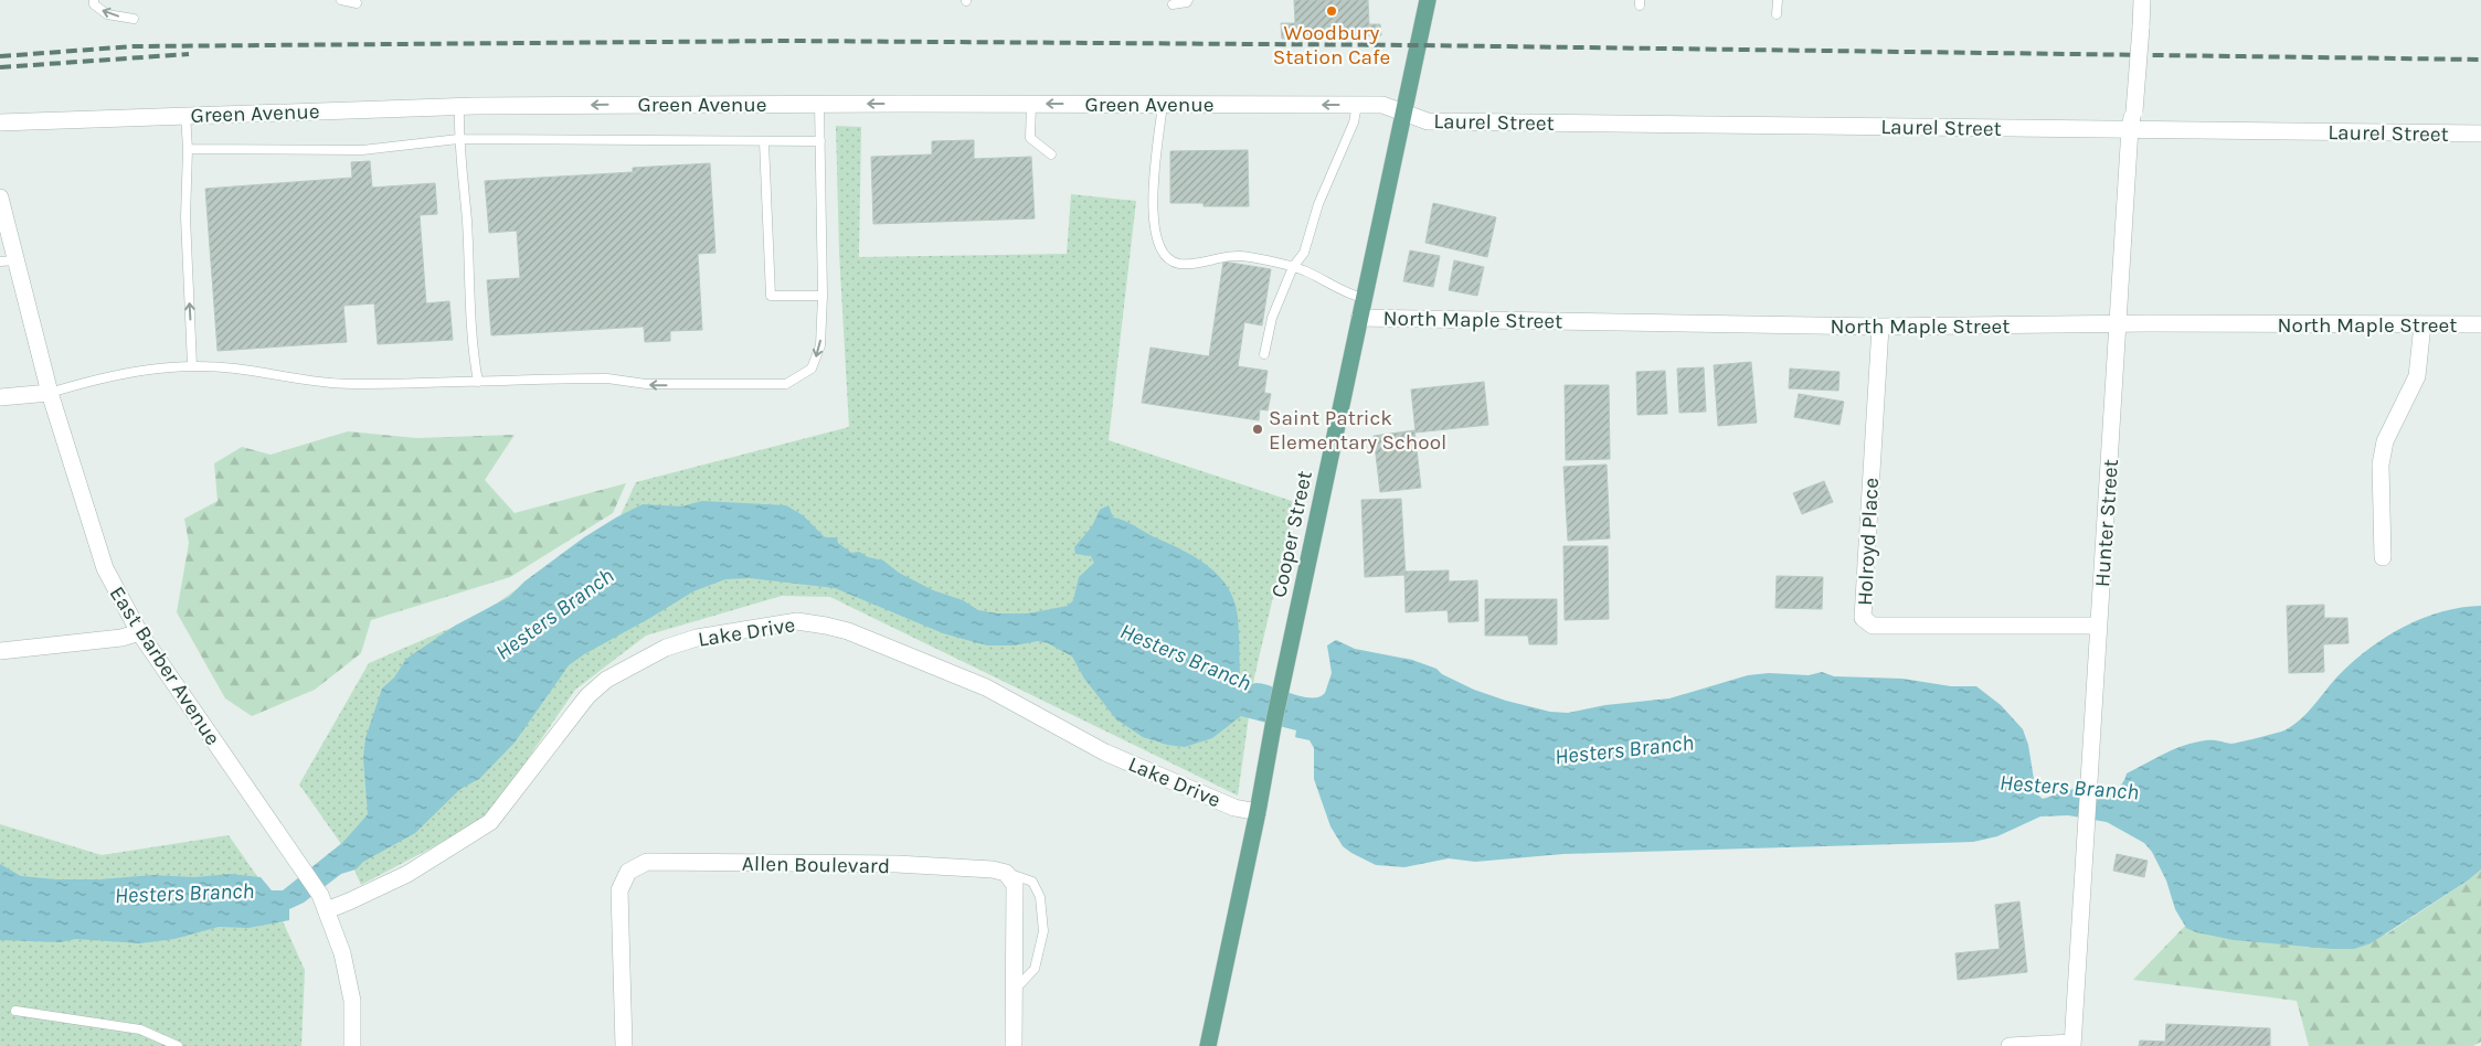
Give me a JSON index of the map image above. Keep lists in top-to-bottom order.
{
  "streets": {
    "main road": ["Cooper Street"],
    "street": [
      "Green Avenue",
      "Laurel Street",
      "North Maple Street",
      "Hunter Street",
      "Holroyd Place",
      "Lake Drive",
      "East Barber Avenue",
      "Allen Boulevard"
    ]
  },
  "crossings": [
    ["Green Avenue", "Laurel Street"],
    ["Green Avenue", "Cooper Street"],
    ["Laurel Street", "Hunter Street"],
    ["Laurel Street", "Cooper Street"],
    ["North Maple Street", "Hunter Street"],
    ["North Maple Street", "Cooper Street"],
    ["North Maple Street", "Holroyd Place"],
    ["Hunter Street", "Holroyd Place"],
    ["Cooper Street", "Lake Drive"],
    ["Lake Drive", "East Barber Avenue"]
  ],
  "one_way": ["Green Avenue"],
  "water": ["Hesters Branch"],
  "places": ["Woodbury Station Cafe", "Saint Patrick Elementary School"]
}
